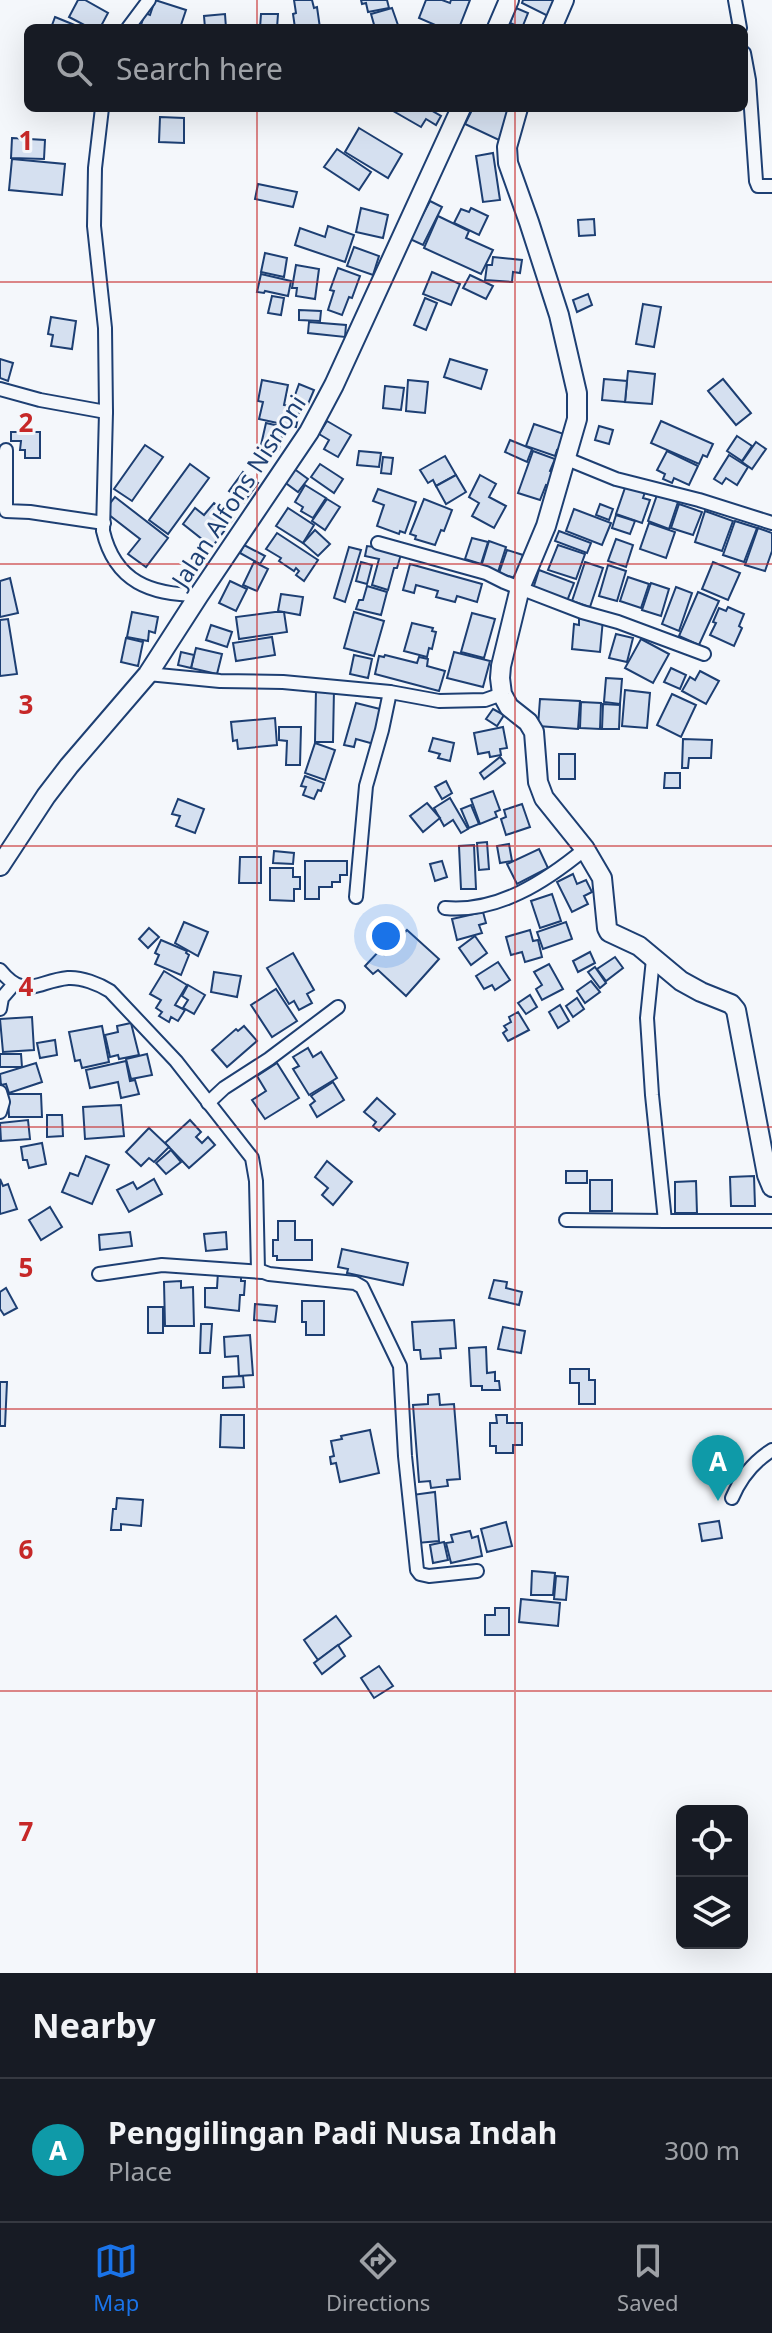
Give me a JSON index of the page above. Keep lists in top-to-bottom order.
{
  "streets": {
    "street": ["Jalan Alfons Nisnoni"]
  },
  "page": {
    "search": "Search here",
    "pins": "A",
    "heading": "Nearby",
    "list": [
      {
        "mark": "A",
        "name": "Penggilingan Padi Nusa Indah",
        "note": "Place",
        "value": "300 m"
      }
    ],
    "nav": ["Map", "Directions", "Saved"]
  },
  "grid": {
    "rows": [
      "1",
      "2",
      "3",
      "4",
      "5",
      "6",
      "7"
    ]
  }
}
